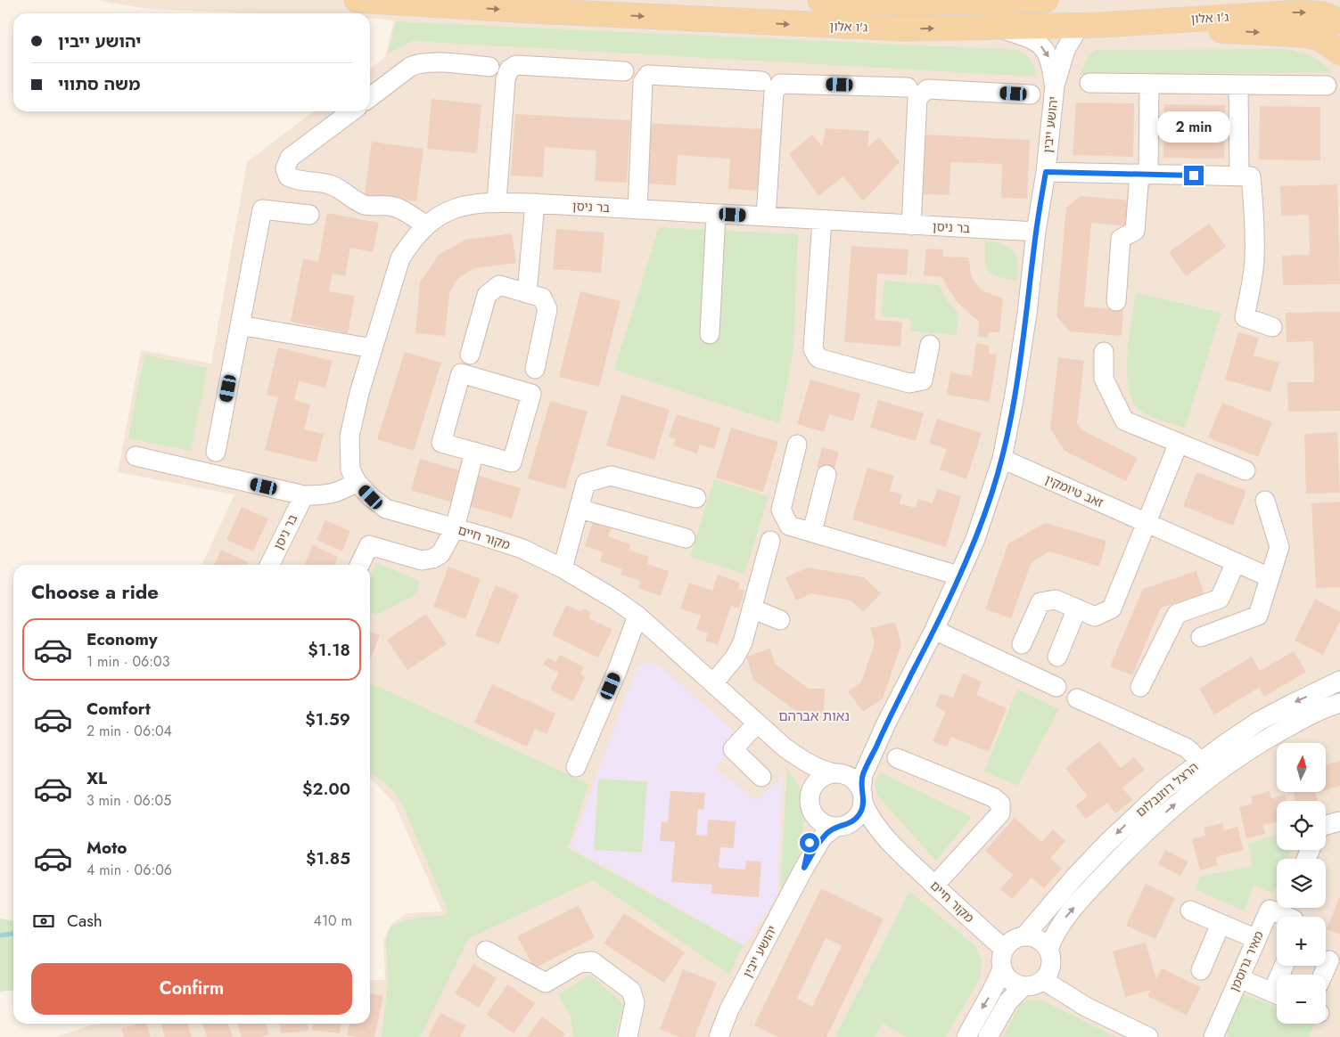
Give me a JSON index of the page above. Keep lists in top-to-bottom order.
{
  "streets": {
    "main road": ["ג'ו אלון"],
    "street": [
      "יהושע ייבין",
      "בר ניסן",
      "זאב טיומקין",
      "מקור חיים",
      "הרצל רוזנבלום",
      "מאיר גרוסמן"
    ]
  },
  "crossings": [
    ["ג'ו אלון", "יהושע ייבין"],
    ["יהושע ייבין", "בר ניסן"],
    ["יהושע ייבין", "זאב טיומקין"],
    ["יהושע ייבין", "מקור חיים"],
    ["בר ניסן", "מקור חיים"],
    ["מקור חיים", "הרצל רוזנבלום"]
  ],
  "districts": ["נאות אברהם"],
  "north": "top",
  "page": {
    "banner": ["יהושע ייבין", "משה סתווי"],
    "bubble": "2 min",
    "heading": "Choose a ride",
    "list": [
      {
        "name": "Economy",
        "note": "1 min · 06:03",
        "value": "$1.18"
      },
      {
        "name": "Comfort",
        "note": "2 min · 06:04",
        "value": "$1.59"
      },
      {
        "name": "XL",
        "note": "3 min · 06:05",
        "value": "$2.00"
      },
      {
        "name": "Moto",
        "note": "4 min · 06:06",
        "value": "$1.85"
      }
    ],
    "map_buttons": ["+", "−"],
    "pay": ["Cash", "410 m"],
    "buttons": "Confirm"
  }
}
